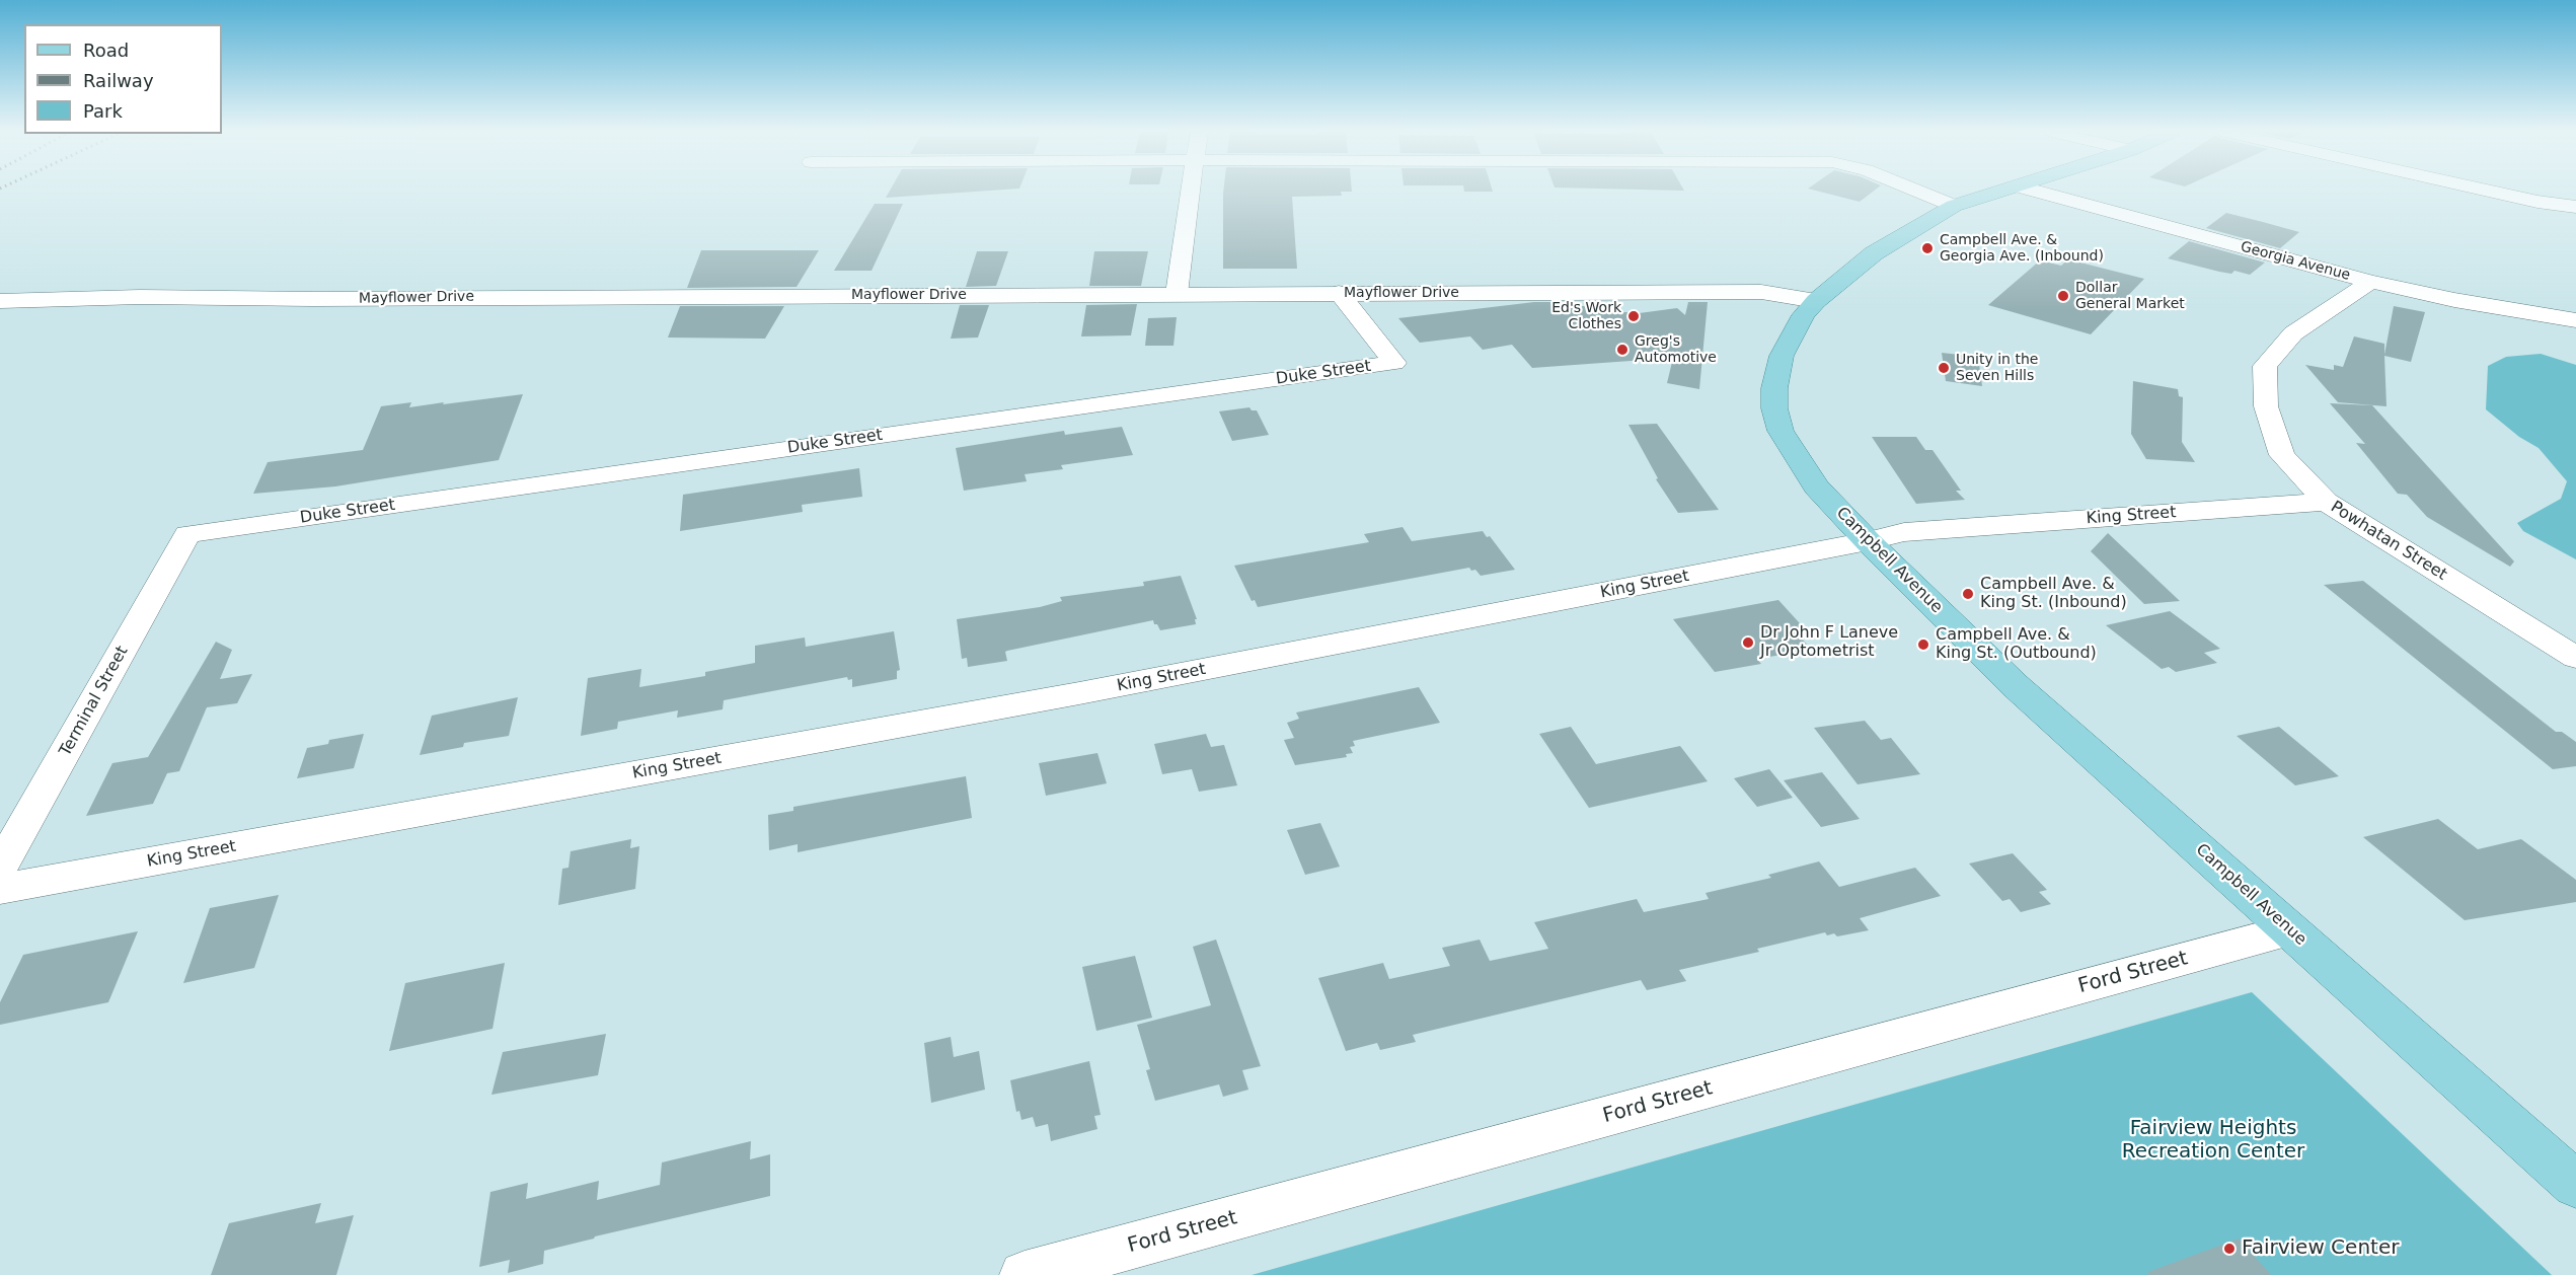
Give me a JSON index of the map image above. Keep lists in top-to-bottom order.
{
  "streets": {
    "main road": ["Campbell Avenue"],
    "street": [
      "Georgia Avenue",
      "Mayflower Drive",
      "Duke Street",
      "King Street",
      "Powhatan Street",
      "Terminal Street",
      "Ford Street"
    ]
  },
  "crossings": [
    ["Georgia Avenue", "Powhatan Street"],
    ["Mayflower Drive", "Duke Street"],
    ["Mayflower Drive", "Campbell Avenue"],
    ["Duke Street", "Terminal Street"],
    ["King Street", "Powhatan Street"],
    ["King Street", "Campbell Avenue"],
    ["Campbell Avenue", "Ford Street"]
  ],
  "parks": ["Fairview Heights Recreation Center"],
  "places": [
    "Campbell Ave. & Georgia Ave. (Inbound)",
    "Dollar General Market",
    "Ed's Work Clothes",
    "Greg's Automotive",
    "Unity in the Seven Hills",
    "Campbell Ave. & King St. (Inbound)",
    "Dr John F Laneve Jr Optometrist",
    "Campbell Ave. & King St. (Outbound)",
    "Fairview Center"
  ],
  "legend": ["Road", "Railway", "Park"]
}
